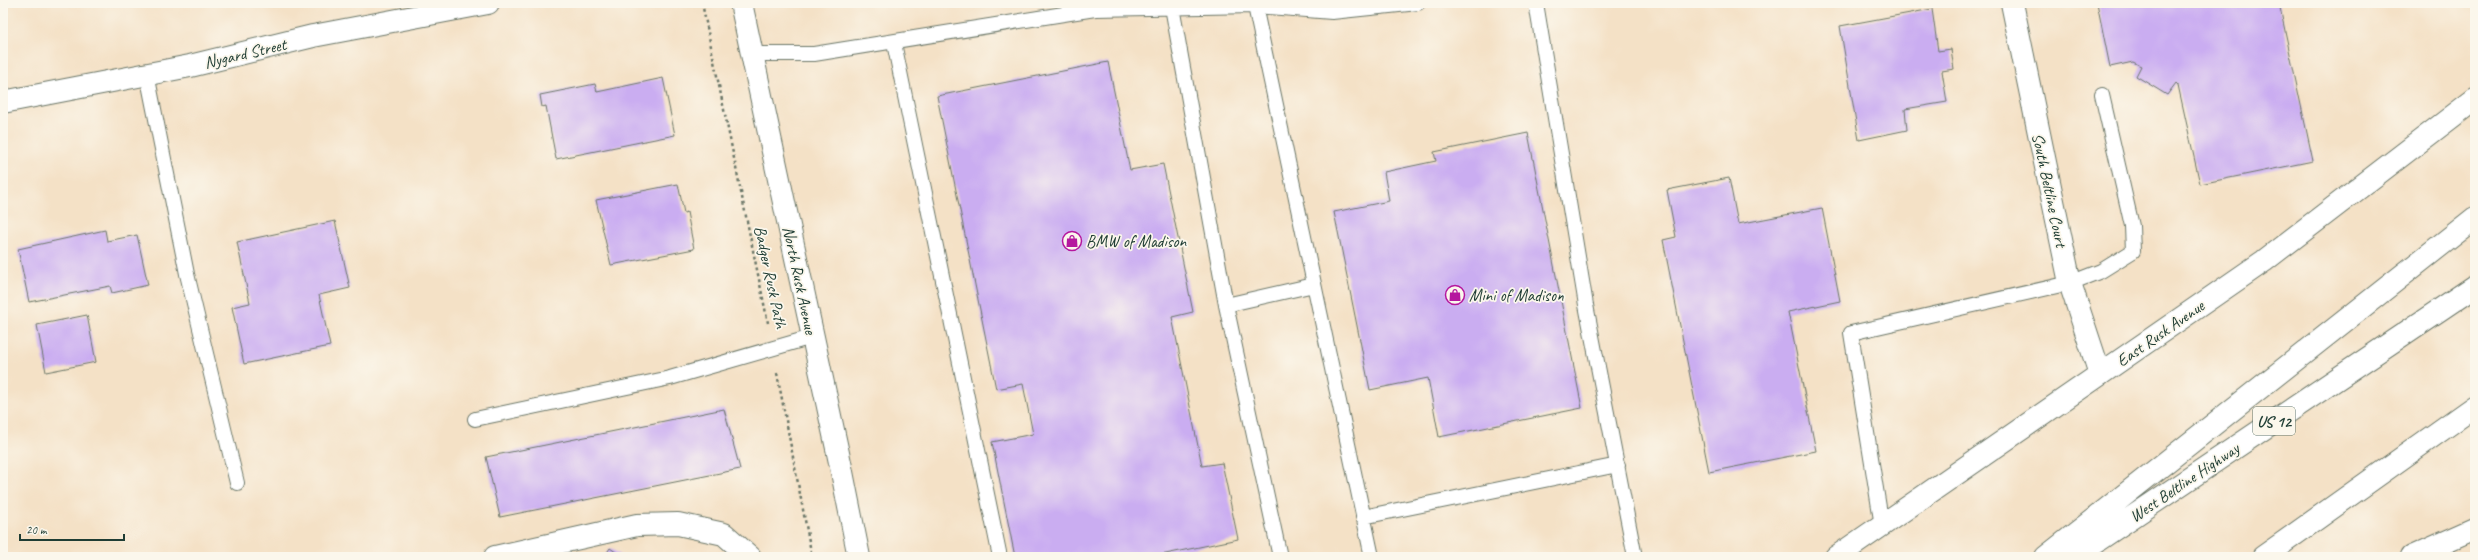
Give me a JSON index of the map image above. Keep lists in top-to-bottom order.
{
  "streets": {
    "main road": [
      "Nygard Street",
      "South Beltline Court",
      "North Rusk Avenue",
      "East Rusk Avenue",
      "US 12",
      "West Beltline Highway"
    ],
    "path": ["Badger Rusk Path"]
  },
  "crossings": [
    ["South Beltline Court", "East Rusk Avenue"]
  ],
  "places": {
    "shop": ["BMW of Madison", "Mini of Madison"]
  },
  "scale_bar": "20 m"
}
